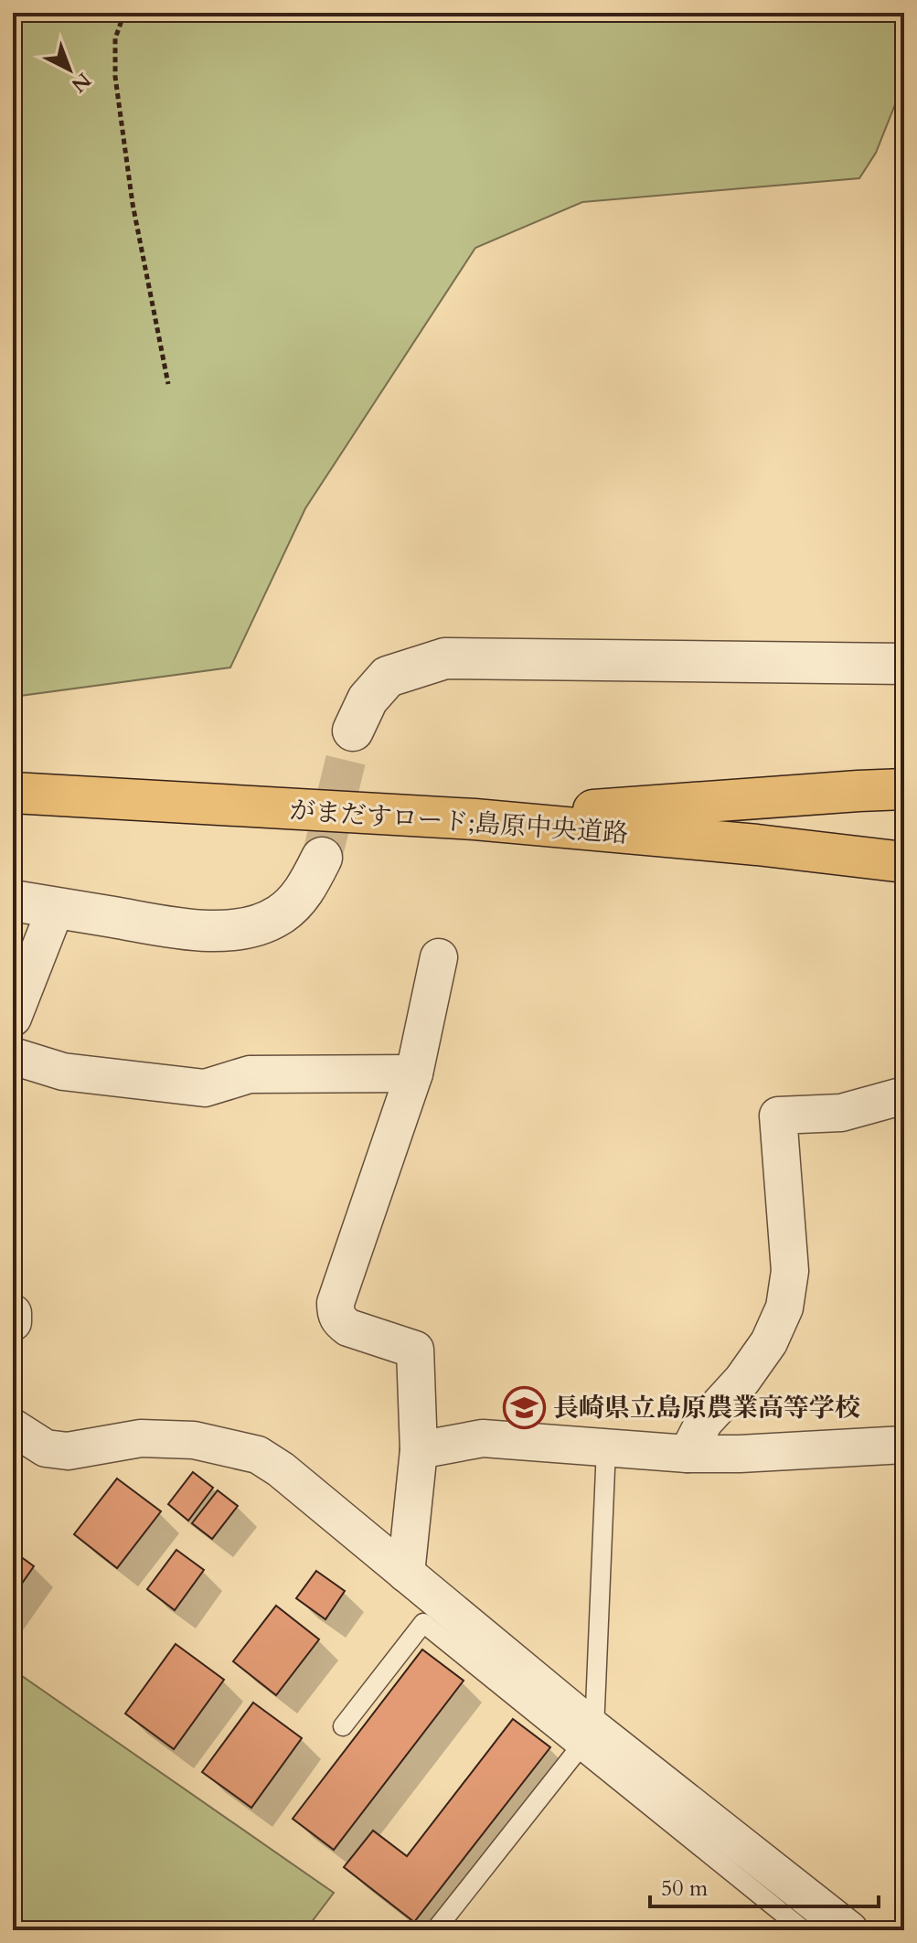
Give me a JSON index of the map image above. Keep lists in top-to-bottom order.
{
  "streets": {
    "highway": ["がまだすロード;島原中央道路"]
  },
  "places": {
    "school or university": ["長崎県立島原農業高等学校"]
  },
  "scale_bar": "50 m",
  "north": "bottom right"
}
